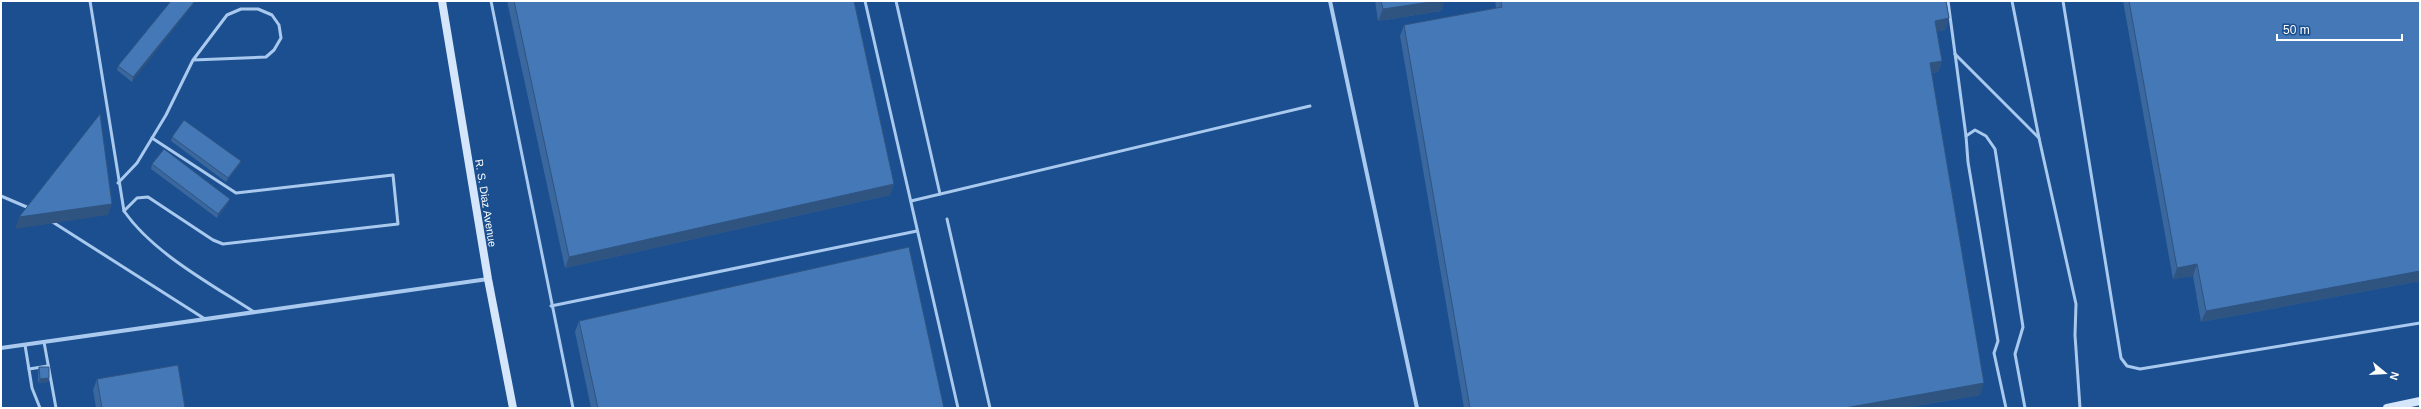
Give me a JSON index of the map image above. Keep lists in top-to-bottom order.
{
  "streets": {
    "street": ["R. S. Diaz Avenue"]
  },
  "scale_bar": "50 m",
  "north": "right"
}
